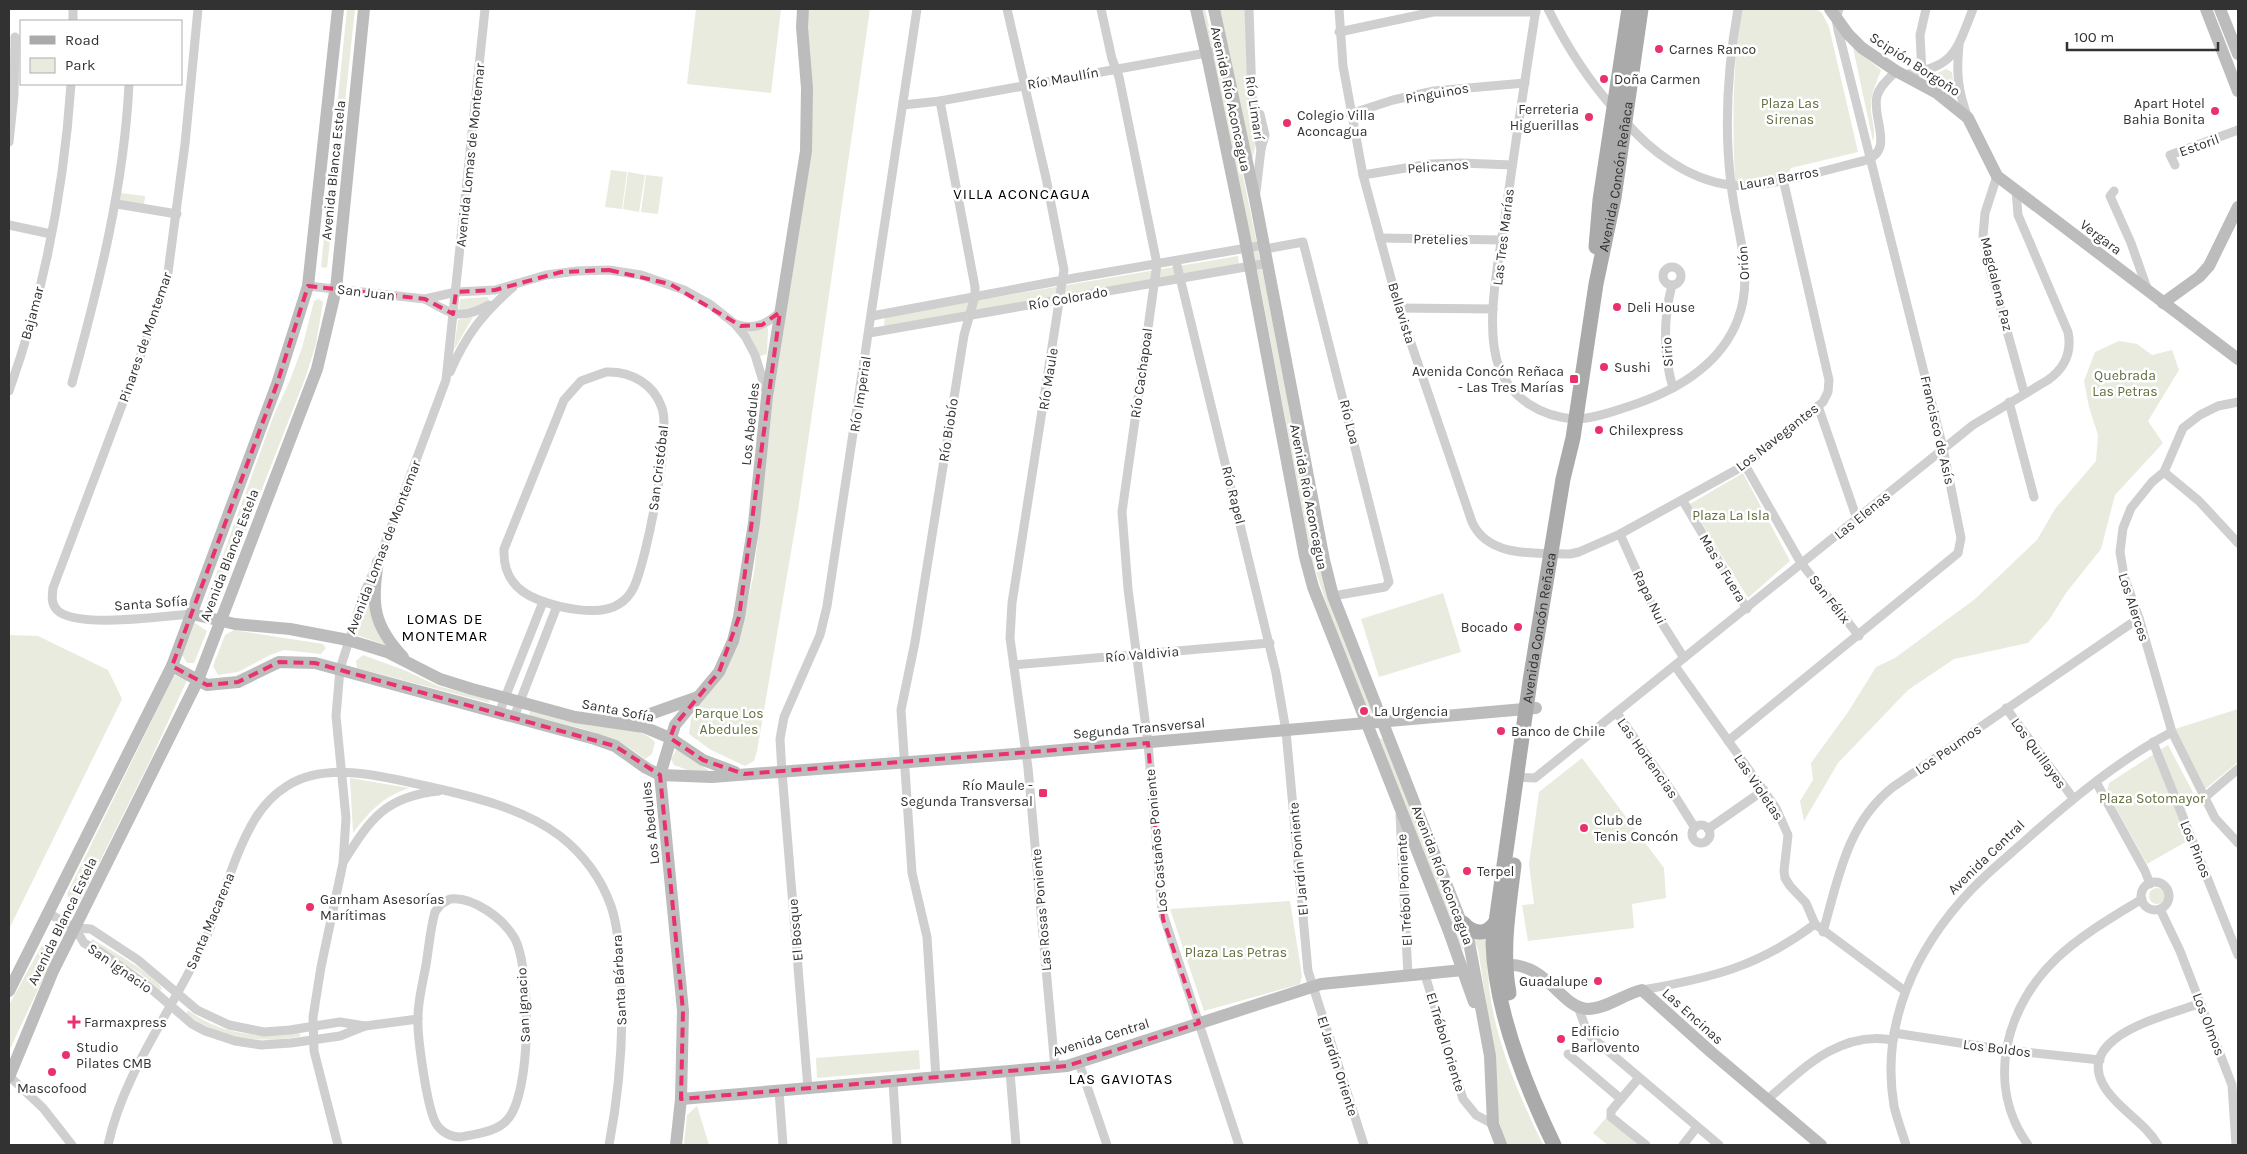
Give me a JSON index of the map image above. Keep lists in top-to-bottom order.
{
  "streets": {
    "main road": ["Avenida Concón Reñaca"],
    "street": [
      "Scipión Borgoño",
      "Río Maullín",
      "Pinguinos",
      "Avenida Río Aconcagua",
      "Río Limarí",
      "Estoril",
      "Avenida Lomas de Montemar",
      "Pelicanos",
      "Avenida Blanca Estela",
      "Laura Barros",
      "Las Tres Marías",
      "Vergara",
      "Pretelies",
      "Orión",
      "Magdalena Paz",
      "San Juan",
      "Río Colorado",
      "Bajamar",
      "Bellavista",
      "Pinares de Montemar",
      "Sirio",
      "Río Cachapoal",
      "Río Maule",
      "Río Imperial",
      "Río Loa",
      "Los Abedules",
      "Río Biobío",
      "Francisco de Asís",
      "Los Navegantes",
      "San Cristóbal",
      "Río Rapel",
      "Las Elenas",
      "Mas a Fuera",
      "Rapa Nui",
      "San Félix",
      "Santa Sofía",
      "Los Alerces",
      "Río Valdivia",
      "Segunda Transversal",
      "Los Peumos",
      "Los Quillayes",
      "Las Hortencias",
      "Las Violetas",
      "Los Castaños Poniente",
      "Los Pinos",
      "Avenida Central",
      "El Jardín Poniente",
      "El Trébol Poniente",
      "Las Rosas Poniente",
      "Santa Macarena",
      "El Bosque",
      "San Ignacio",
      "Santa Bárbara",
      "Las Encinas",
      "Los Olmos",
      "El Trébol Oriente",
      "Los Boldos",
      "El Jardín Oriente"
    ]
  },
  "crossings": [
    ["Scipión Borgoño", "Vergara"],
    ["Scipión Borgoño", "Francisco de Asís"],
    ["Río Maullín", "Avenida Río Aconcagua"],
    ["Río Maullín", "Río Cachapoal"],
    ["Río Maullín", "Río Maule"],
    ["Río Maullín", "Río Imperial"],
    ["Río Maullín", "Río Biobío"],
    ["Pinguinos", "Las Tres Marías"],
    ["Pinguinos", "Bellavista"],
    ["Avenida Río Aconcagua", "Río Limarí"],
    ["Avenida Río Aconcagua", "Río Colorado"],
    ["Avenida Río Aconcagua", "Río Loa"],
    ["Avenida Río Aconcagua", "Segunda Transversal"],
    ["Avenida Río Aconcagua", "Avenida Central"],
    ["Avenida Río Aconcagua", "El Trébol Poniente"],
    ["Avenida Lomas de Montemar", "San Juan"],
    ["Avenida Lomas de Montemar", "Santa Sofía"],
    ["Avenida Lomas de Montemar", "Santa Macarena"],
    ["Avenida Lomas de Montemar", "San Ignacio"],
    ["Avenida Lomas de Montemar", "Santa Bárbara"],
    ["Pelicanos", "Las Tres Marías"],
    ["Pelicanos", "Bellavista"],
    ["Avenida Blanca Estela", "San Juan"],
    ["Avenida Blanca Estela", "Santa Sofía"],
    ["Avenida Blanca Estela", "San Ignacio"],
    ["Avenida Concón Reñaca", "Laura Barros"],
    ["Avenida Concón Reñaca", "Las Tres Marías"],
    ["Avenida Concón Reñaca", "Orión"],
    ["Avenida Concón Reñaca", "Bellavista"],
    ["Avenida Concón Reñaca", "Los Navegantes"],
    ["Avenida Concón Reñaca", "Las Elenas"],
    ["Avenida Concón Reñaca", "Segunda Transversal"],
    ["Laura Barros", "Orión"],
    ["Laura Barros", "Francisco de Asís"],
    ["Laura Barros", "Los Navegantes"],
    ["Las Tres Marías", "Pretelies"],
    ["Las Tres Marías", "Orión"],
    ["Vergara", "Magdalena Paz"],
    ["Vergara", "Las Elenas"],
    ["Pretelies", "Bellavista"],
    ["Orión", "Sirio"],
    ["Magdalena Paz", "Las Elenas"],
    ["San Juan", "Los Abedules"],
    ["Río Colorado", "Río Cachapoal"],
    ["Río Colorado", "Río Maule"],
    ["Río Colorado", "Río Imperial"],
    ["Río Colorado", "Río Loa"],
    ["Río Colorado", "Río Biobío"],
    ["Río Colorado", "Río Rapel"],
    ["Bellavista", "Los Navegantes"],
    ["Pinares de Montemar", "Santa Sofía"],
    ["Río Cachapoal", "Río Valdivia"],
    ["Río Cachapoal", "Segunda Transversal"],
    ["Río Cachapoal", "Los Castaños Poniente"],
    ["Río Maule", "Río Valdivia"],
    ["Río Maule", "Segunda Transversal"],
    ["Río Maule", "Las Rosas Poniente"],
    ["Río Imperial", "Segunda Transversal"],
    ["Río Imperial", "El Bosque"],
    ["Los Abedules", "Santa Sofía"],
    ["Los Abedules", "Avenida Central"],
    ["Río Biobío", "Segunda Transversal"],
    ["Río Biobío", "Avenida Central"],
    ["Francisco de Asís", "Las Elenas"],
    ["Francisco de Asís", "San Félix"],
    ["Francisco de Asís", "Las Violetas"],
    ["Los Navegantes", "Mas a Fuera"],
    ["Los Navegantes", "Rapa Nui"],
    ["Los Navegantes", "San Félix"],
    ["Río Rapel", "Río Valdivia"],
    ["Río Rapel", "Segunda Transversal"],
    ["Río Rapel", "El Jardín Poniente"],
    ["Las Elenas", "Mas a Fuera"],
    ["Las Elenas", "Rapa Nui"],
    ["Las Elenas", "San Félix"],
    ["Las Elenas", "Las Hortencias"],
    ["Las Elenas", "Las Violetas"],
    ["Santa Sofía", "Segunda Transversal"],
    ["Los Alerces", "Los Peumos"],
    ["Los Alerces", "Avenida Central"],
    ["Segunda Transversal", "Los Castaños Poniente"],
    ["Segunda Transversal", "El Jardín Poniente"],
    ["Segunda Transversal", "Las Rosas Poniente"],
    ["Segunda Transversal", "El Bosque"],
    ["Los Peumos", "Los Quillayes"],
    ["Los Peumos", "Las Violetas"],
    ["Los Quillayes", "Avenida Central"],
    ["Las Hortencias", "Las Violetas"],
    ["Las Violetas", "Avenida Central"],
    ["Los Castaños Poniente", "Avenida Central"],
    ["Los Pinos", "Avenida Central"],
    ["Avenida Central", "El Jardín Poniente"],
    ["Avenida Central", "El Trébol Poniente"],
    ["Avenida Central", "Las Rosas Poniente"],
    ["Avenida Central", "El Bosque"],
    ["Avenida Central", "El Trébol Oriente"],
    ["Avenida Central", "Los Boldos"],
    ["Avenida Central", "El Jardín Oriente"],
    ["El Jardín Poniente", "El Jardín Oriente"],
    ["Santa Macarena", "San Ignacio"],
    ["Santa Macarena", "Santa Bárbara"],
    ["Las Encinas", "Los Boldos"]
  ],
  "districts": ["VILLA ACONCAGUA", "LOMAS DE MONTEMAR", "LAS GAVIOTAS"],
  "parks": [
    "Plaza Las Sirenas",
    "Quebrada Las Petras",
    "Plaza La Isla",
    "Parque Los Abedules",
    "Plaza Sotomayor",
    "Plaza Las Petras"
  ],
  "places": {
    "other": [
      "Carnes Ranco",
      "Doña Carmen",
      "Apart Hotel Bahia Bonita",
      "Ferreteria Higuerillas",
      "Colegio Villa Aconcagua",
      "Deli House",
      "Sushi",
      "Chilexpress",
      "Bocado",
      "La Urgencia",
      "Banco de Chile",
      "Club de Tenis Concón",
      "Terpel",
      "Garnham Asesorías Marítimas",
      "Guadalupe",
      "Edificio Barlovento",
      "Studio Pilates CMB",
      "Mascofood"
    ],
    "transit": ["Avenida Concón Reñaca - Las Tres Marías", "Río Maule - Segunda Transversal"],
    "health": ["Farmaxpress"]
  },
  "legend": ["Road", "Park"],
  "scale_bar": "100 m"
}
